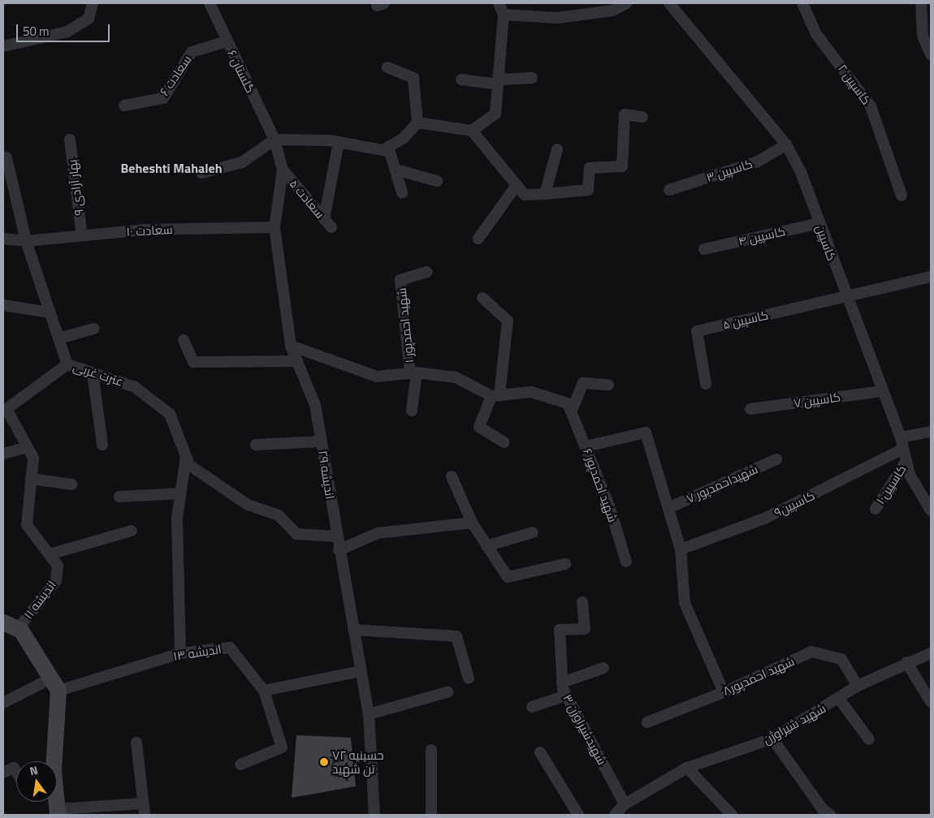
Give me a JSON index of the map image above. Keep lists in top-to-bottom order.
{
  "streets": {
    "street": [
      "گلستان ۶",
      "سعادت ۶",
      "کاسپین ۲",
      "کاسپین ۳",
      "بهار آزادی ۹",
      "سعادت ۵",
      "سعادت ۱۰",
      "کاسپین ۴",
      "کاسپین",
      "کاسپین ۵",
      "شهید احمدپور ۱",
      "عترت غربی",
      "کاسپین ۷",
      "اندیشه ۲۹",
      "شهیداحمدپور ۷",
      "کاسپین۱۰",
      "شهید احمدپور ۶",
      "کاسپین۹",
      "اندیشه ۱۱",
      "اندیشه ۱۳",
      "شهید احمدپور۸",
      "شهید شیراوژن",
      "شهیدشیراوژن ۳"
    ]
  },
  "crossings": [
    ["گلستان ۶", "سعادت ۶"],
    ["گلستان ۶", "اندیشه ۲۹"],
    ["کاسپین ۳", "کاسپین"],
    ["بهار آزادی ۹", "سعادت ۱۰"],
    ["سعادت ۵", "اندیشه ۲۹"],
    ["سعادت ۱۰", "عترت غربی"],
    ["سعادت ۱۰", "اندیشه ۲۹"],
    ["کاسپین ۴", "کاسپین"],
    ["کاسپین", "کاسپین ۵"],
    ["کاسپین", "کاسپین ۷"],
    ["کاسپین", "کاسپین۱۰"],
    ["کاسپین", "کاسپین۹"],
    ["شهید احمدپور۸", "شهید شیراوژن"],
    ["شهید شیراوژن", "شهیدشیراوژن ۳"]
  ],
  "districts": ["Beheshti Mahaleh"],
  "places": ["حسینیه ۷۲ تن شهید"],
  "scale_bar": "50 m",
  "north": "top"
}
